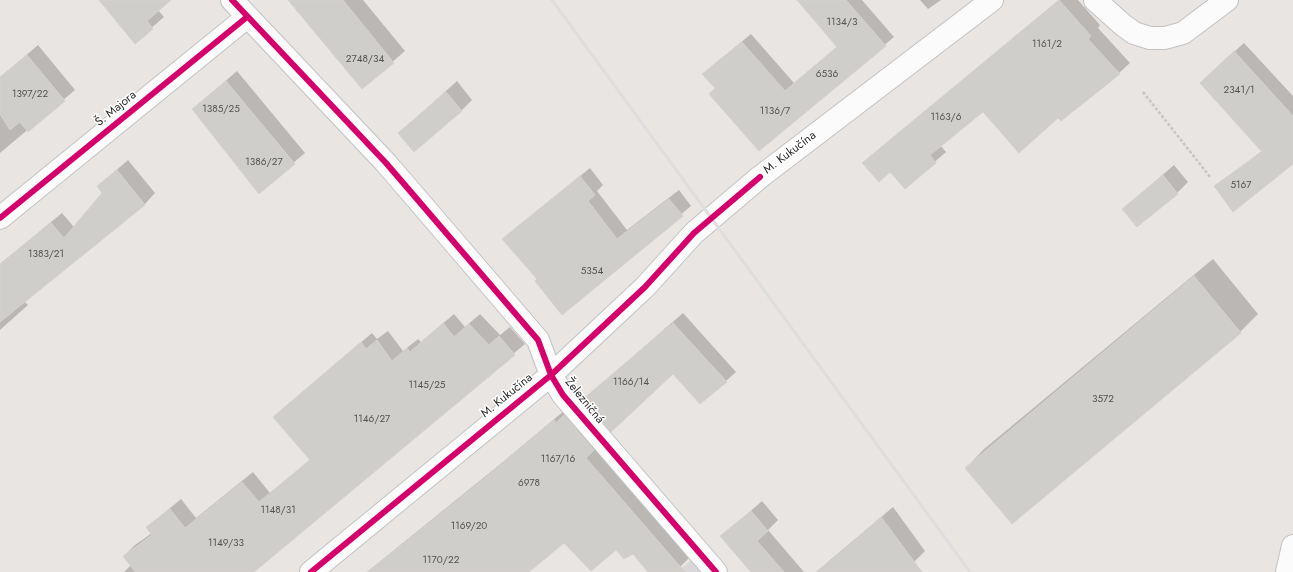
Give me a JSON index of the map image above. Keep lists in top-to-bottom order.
{
  "streets": {
    "street": ["Š. Majora", "M. Kukučína", "Železničná"]
  },
  "crossings": [
    ["Š. Majora", "Železničná"],
    ["M. Kukučína", "Železničná"]
  ],
  "house_numbers": [
    "1134/3",
    "1161/2",
    "2748/34",
    "6536",
    "2341/1",
    "1397/22",
    "1385/25",
    "1136/7",
    "1163/6",
    "1386/27",
    "5167",
    "1383/21",
    "5354",
    "1166/14",
    "1145/25",
    "3572",
    "1146/27",
    "1167/16",
    "6978",
    "1148/31",
    "1169/20",
    "1149/33",
    "1170/22"
  ]
}
